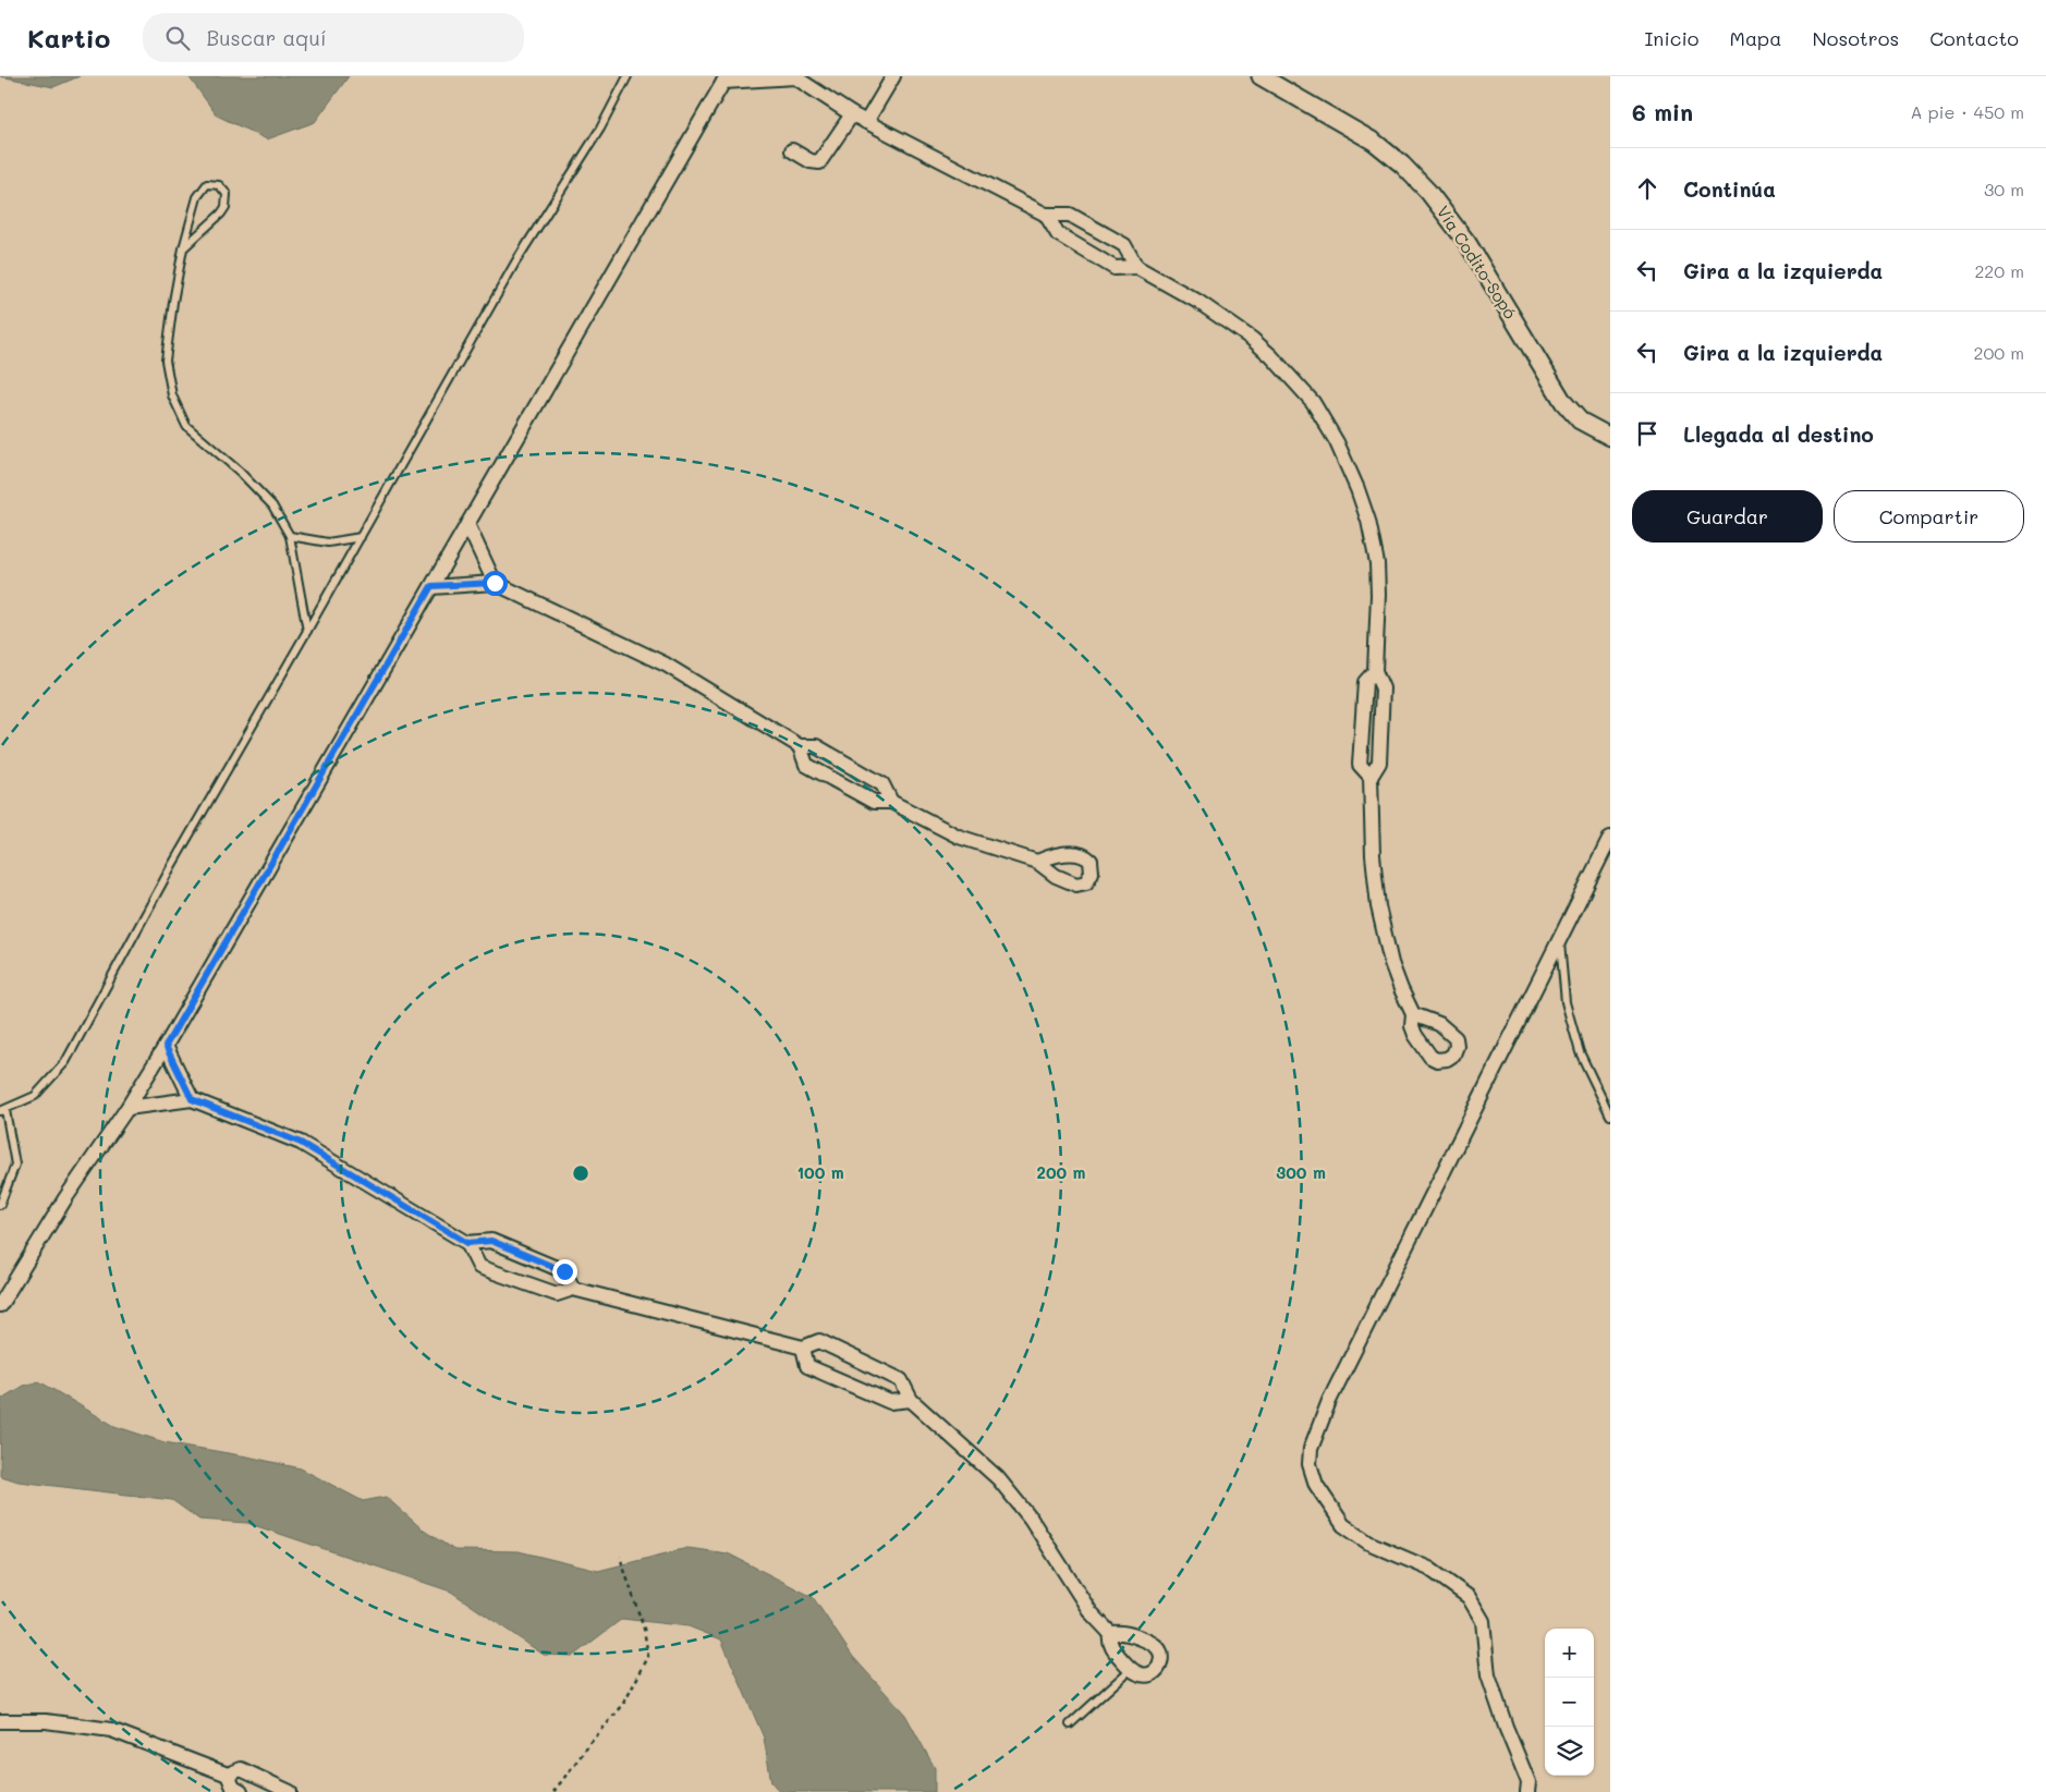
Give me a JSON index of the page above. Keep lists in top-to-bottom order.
{
  "streets": {
    "street": ["Vía Codito-Sopó"]
  },
  "page": {
    "header": "Kartio",
    "search": "Buscar aquí",
    "nav": [
      "Inicio",
      "Mapa",
      "Nosotros",
      "Contacto"
    ],
    "heading": ["6 min", "A pie · 450 m"],
    "list": [
      ["Continúa", "30 m"],
      ["Gira a la izquierda", "220 m"],
      ["Gira a la izquierda", "200 m"],
      "Llegada al destino"
    ],
    "buttons": ["Guardar", "Compartir"],
    "map_buttons": ["+", "−"]
  },
  "rings": ["100 m", "200 m", "300 m"]
}
